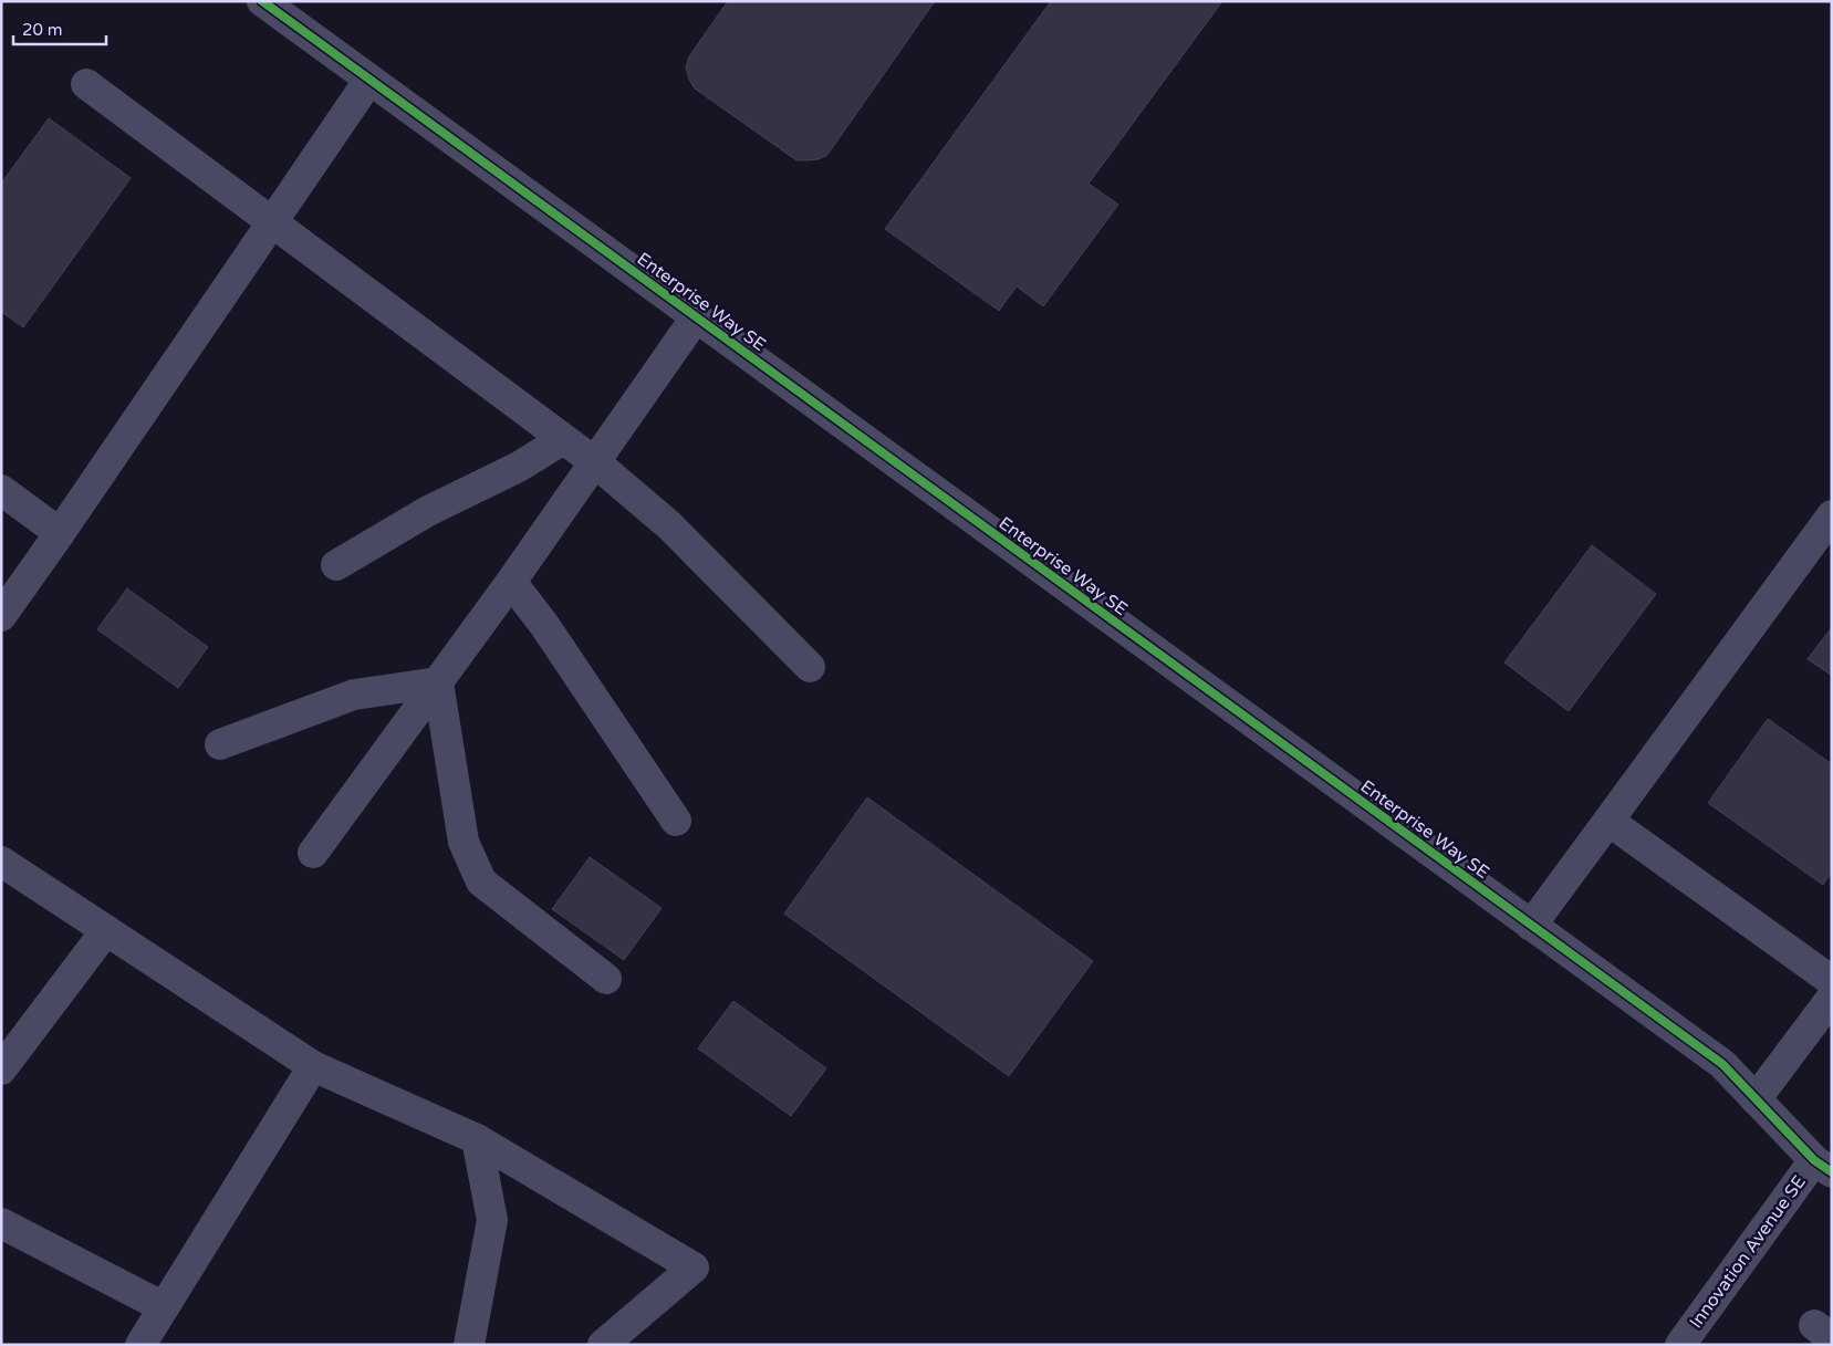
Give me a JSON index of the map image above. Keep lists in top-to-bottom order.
{
  "streets": {
    "street": ["Enterprise Way SE", "Innovation Avenue SE"]
  },
  "crossings": [
    ["Enterprise Way SE", "Innovation Avenue SE"]
  ],
  "scale_bar": "20 m"
}
